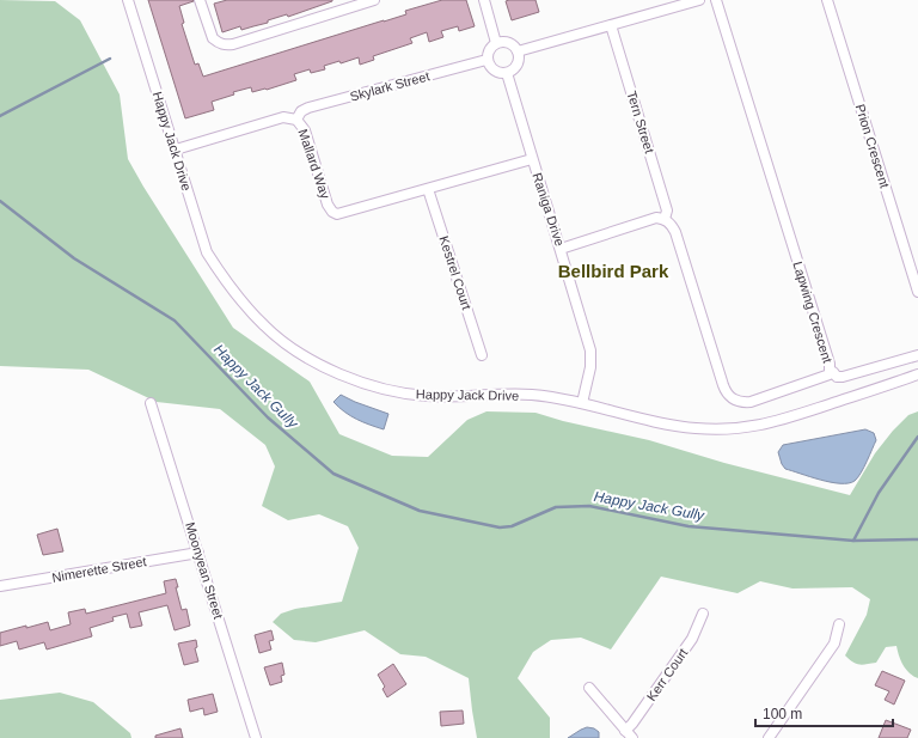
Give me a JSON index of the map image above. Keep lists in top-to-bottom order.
{
  "streets": {
    "street": [
      "Skylark Street",
      "Tern Street",
      "Happy Jack Drive",
      "Prion Crescent",
      "Mallard Way",
      "Raniga Drive",
      "Kestrel Court",
      "Lapwing Crescent",
      "Nimerette Street",
      "Moonyean Street",
      "Kerr Court"
    ]
  },
  "crossings": [
    ["Skylark Street", "Mallard Way"],
    ["Skylark Street", "Raniga Drive"],
    ["Tern Street", "Lapwing Crescent"],
    ["Happy Jack Drive", "Mallard Way"],
    ["Happy Jack Drive", "Raniga Drive"],
    ["Mallard Way", "Raniga Drive"],
    ["Mallard Way", "Kestrel Court"],
    ["Nimerette Street", "Moonyean Street"]
  ],
  "districts": ["Bellbird Park"],
  "water": ["Happy Jack Gully"],
  "scale_bar": "100 m"
}
